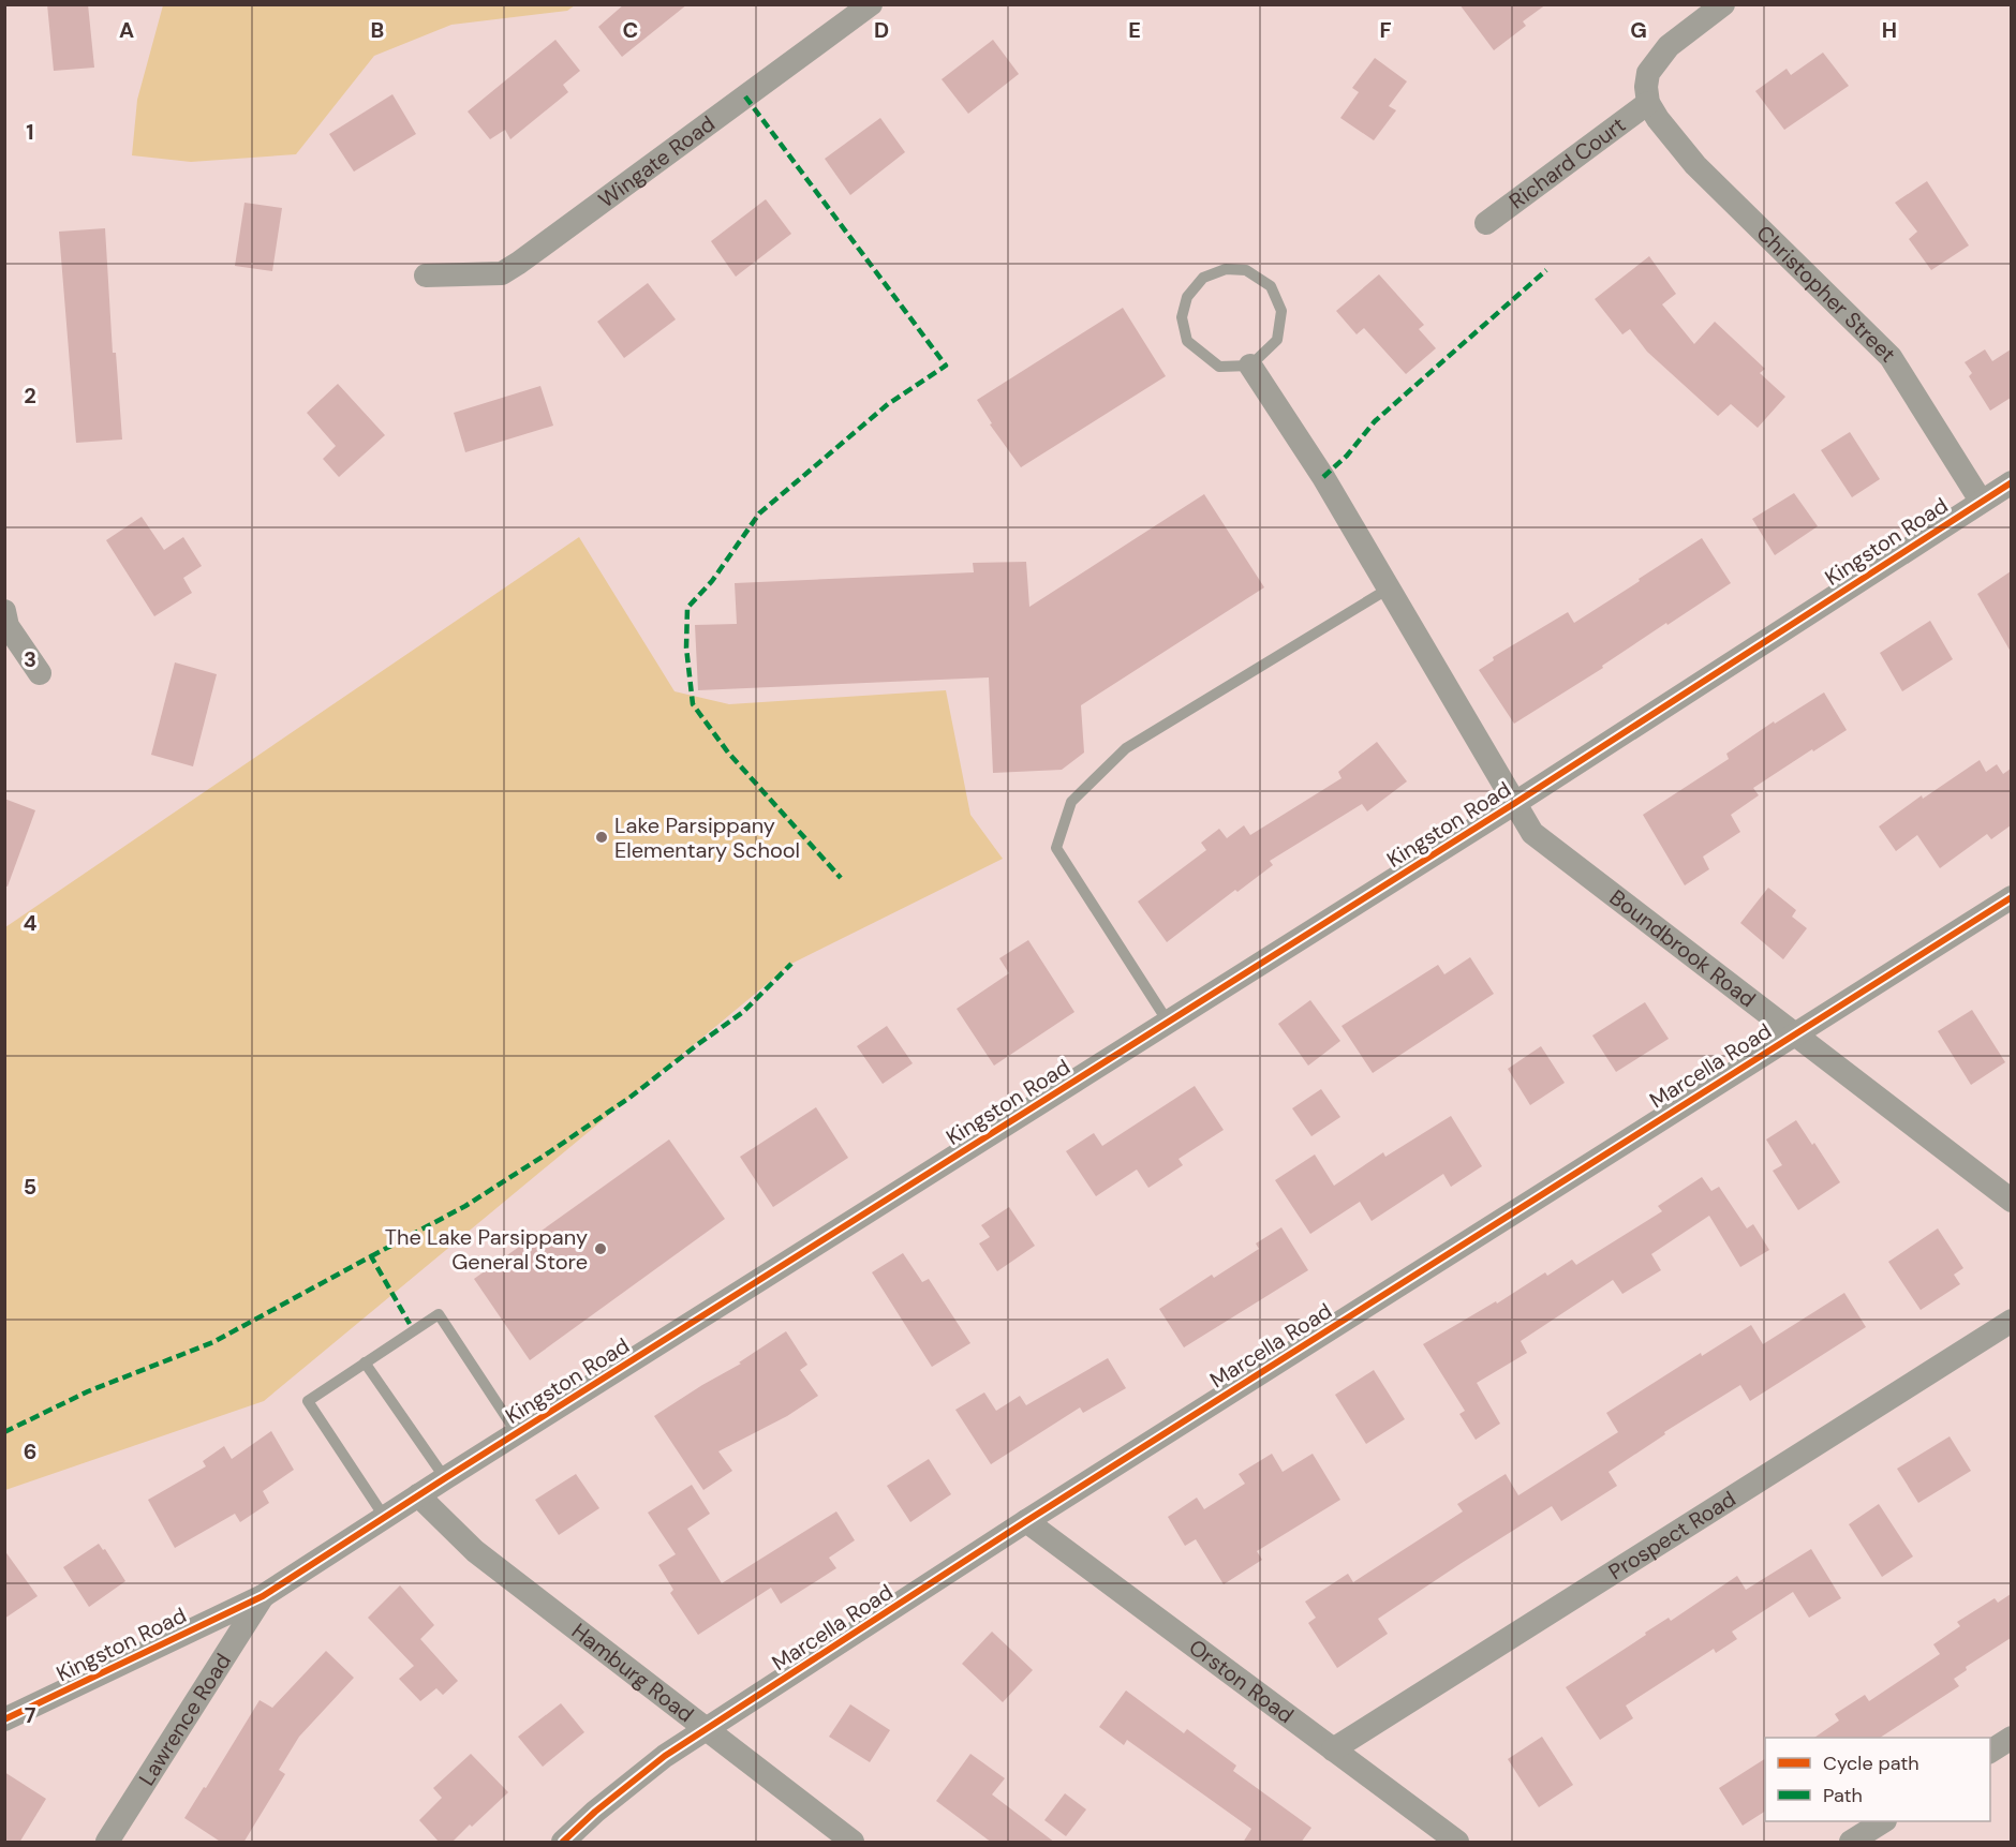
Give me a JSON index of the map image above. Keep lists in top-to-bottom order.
{
  "streets": {
    "street": [
      "Wingate Road",
      "Richard Court",
      "Christopher Street",
      "Kingston Road",
      "Boundbrook Road",
      "Marcella Road",
      "Prospect Road",
      "Hamburg Road",
      "Orston Road",
      "Lawrence Road"
    ]
  },
  "crossings": [
    ["Richard Court", "Christopher Street"],
    ["Christopher Street", "Kingston Road"],
    ["Kingston Road", "Boundbrook Road"],
    ["Kingston Road", "Hamburg Road"],
    ["Kingston Road", "Lawrence Road"],
    ["Boundbrook Road", "Marcella Road"],
    ["Marcella Road", "Hamburg Road"],
    ["Marcella Road", "Orston Road"],
    ["Prospect Road", "Orston Road"]
  ],
  "places": ["Lake Parsippany Elementary School", "The Lake Parsippany General Store"],
  "legend": ["Cycle path", "Path"],
  "grid": {
    "columns": [
      "A",
      "B",
      "C",
      "D",
      "E",
      "F",
      "G",
      "H"
    ],
    "rows": [
      "1",
      "2",
      "3",
      "4",
      "5",
      "6",
      "7"
    ]
  }
}
